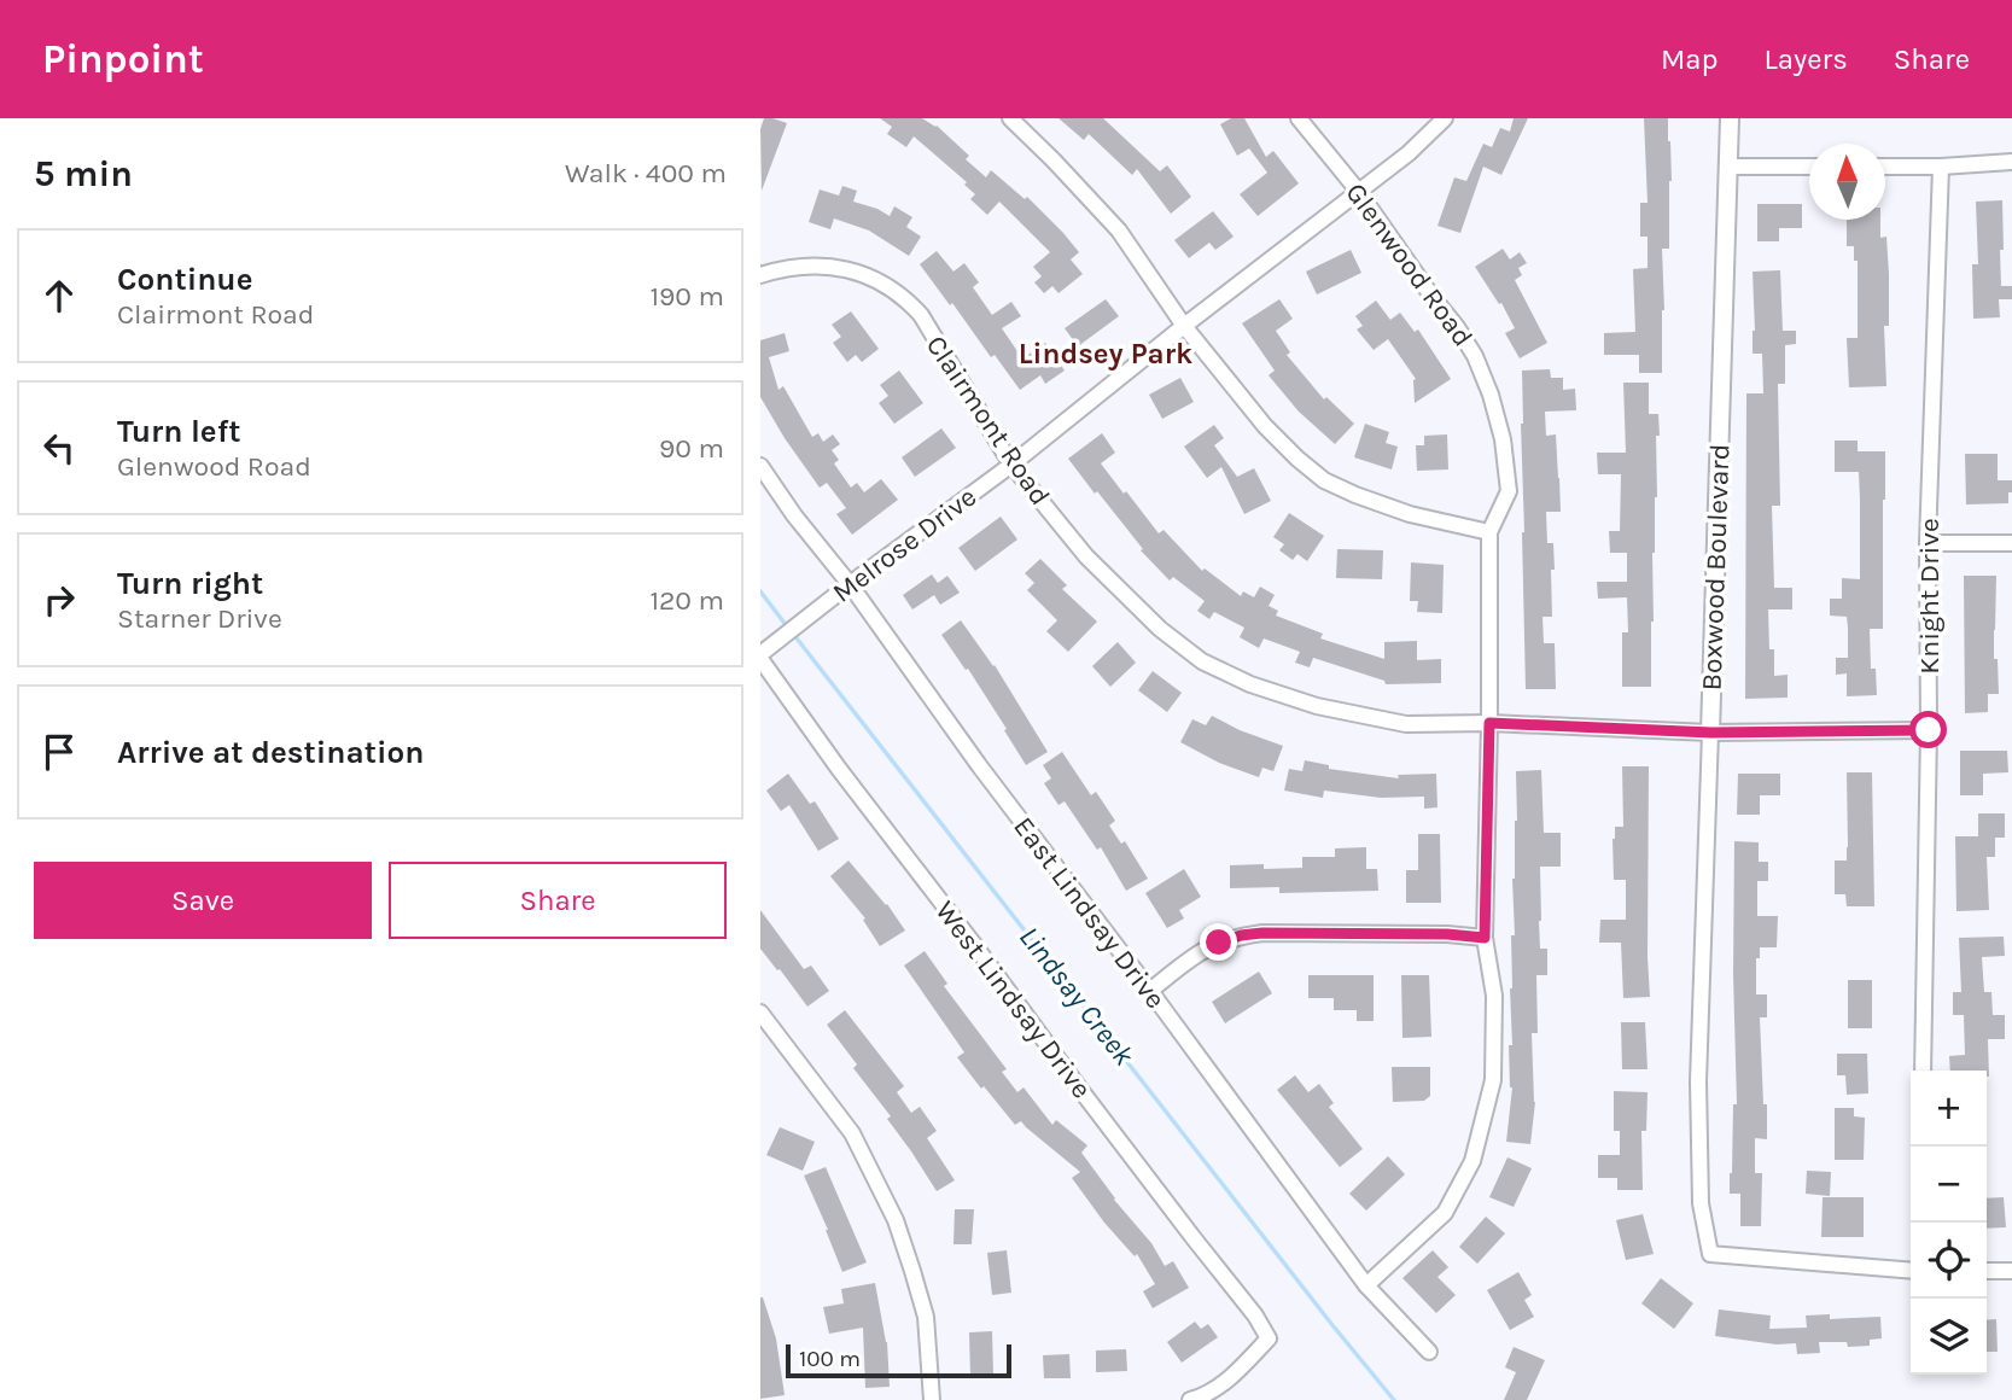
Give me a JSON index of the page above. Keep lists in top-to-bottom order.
{
  "streets": {
    "street": [
      "Glenwood Road",
      "Clairmont Road",
      "Melrose Drive",
      "Boxwood Boulevard",
      "Knight Drive",
      "East Lindsay Drive",
      "West Lindsay Drive"
    ]
  },
  "crossings": [
    ["Glenwood Road", "Clairmont Road"],
    ["Glenwood Road", "Melrose Drive"],
    ["Glenwood Road", "East Lindsay Drive"],
    ["Clairmont Road", "Melrose Drive"],
    ["Clairmont Road", "Boxwood Boulevard"],
    ["Clairmont Road", "Knight Drive"],
    ["Melrose Drive", "East Lindsay Drive"],
    ["Melrose Drive", "West Lindsay Drive"]
  ],
  "districts": ["Lindsey Park"],
  "water": ["Lindsay Creek"],
  "scale_bar": "100 m",
  "north": "top",
  "page": {
    "header": "Pinpoint",
    "nav": ["Map", "Layers", "Share"],
    "heading": ["5 min", "Walk · 400 m"],
    "list": [
      ["Continue", "Clairmont Road", "190 m"],
      ["Turn left", "Glenwood Road", "90 m"],
      ["Turn right", "Starner Drive", "120 m"],
      "Arrive at destination"
    ],
    "buttons": ["Save", "Share"],
    "map_buttons": ["+", "−"],
    "scale": "100 m"
  }
}
